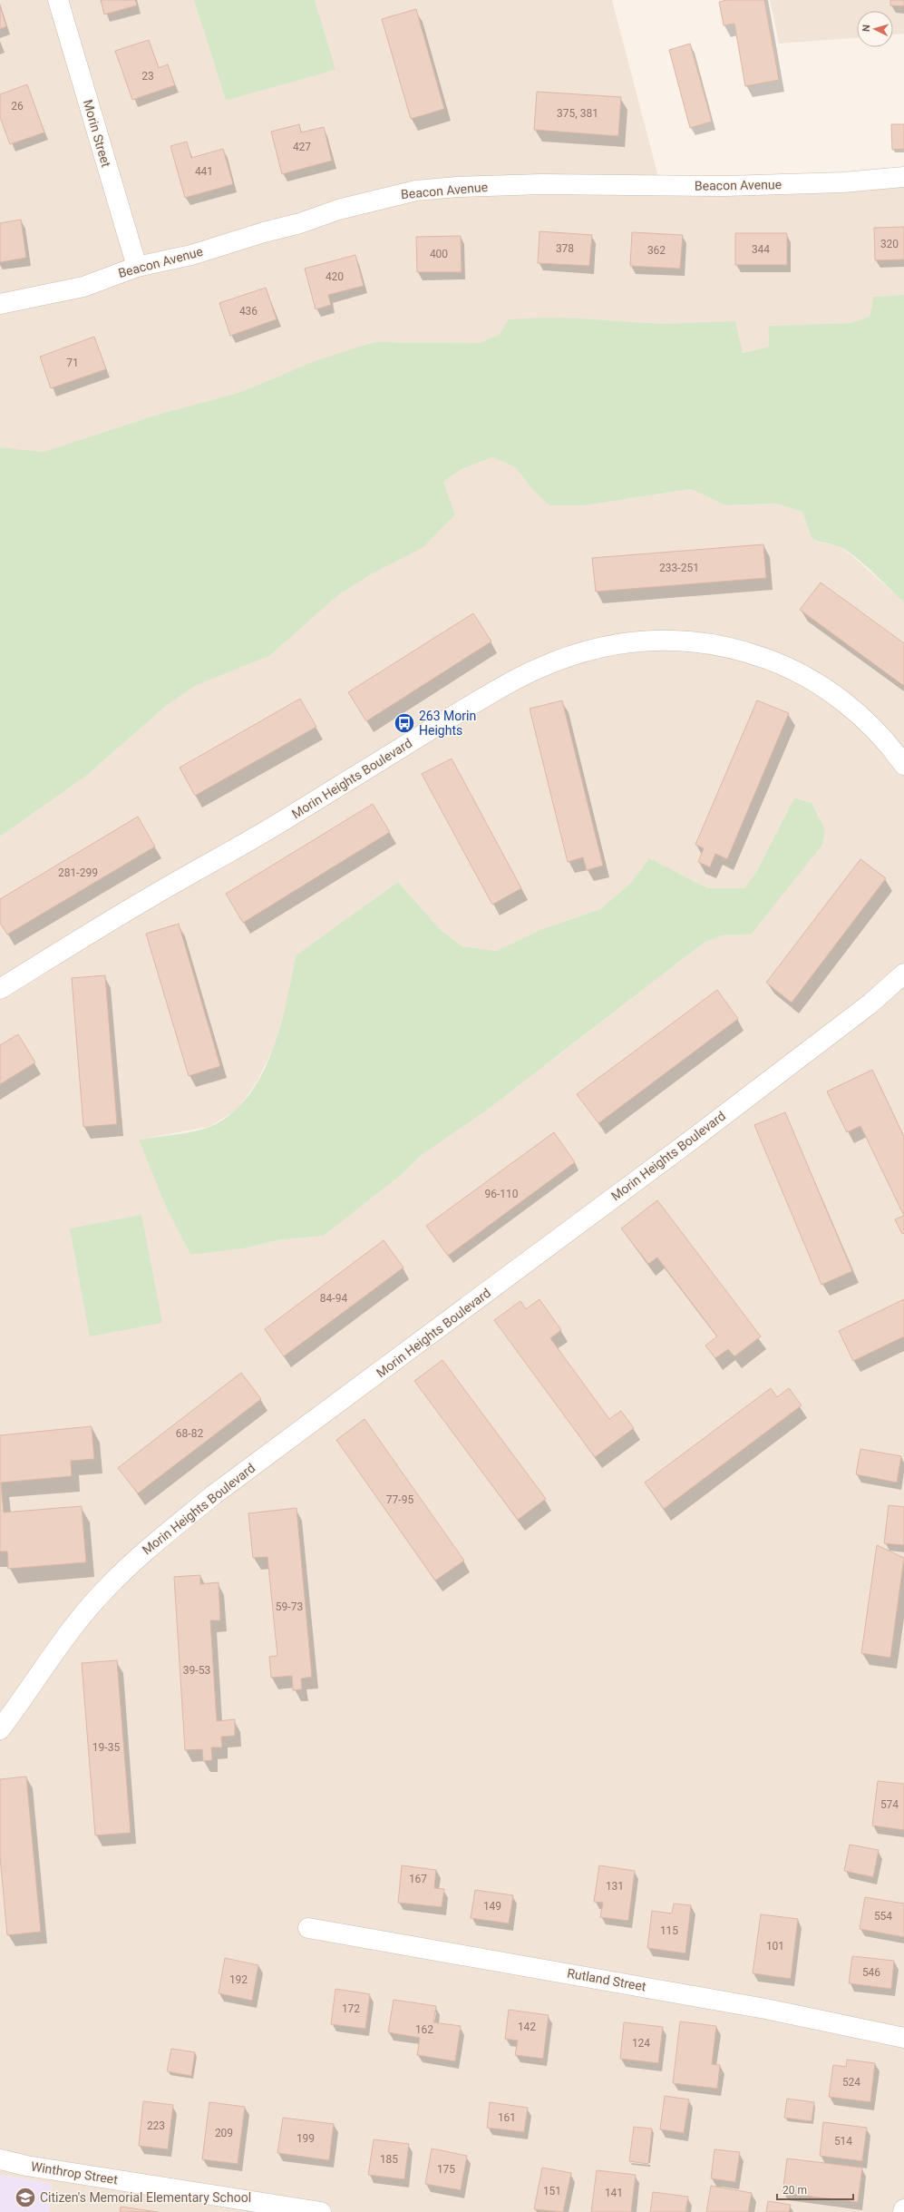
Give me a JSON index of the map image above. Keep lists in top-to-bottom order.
{
  "streets": {
    "street": [
      "Morin Street",
      "Beacon Avenue",
      "Morin Heights Boulevard",
      "Rutland Street",
      "Winthrop Street"
    ]
  },
  "crossings": [
    ["Morin Street", "Beacon Avenue"]
  ],
  "places": {
    "bus stop": ["263 Morin Heights"],
    "school or university": ["Citizen's Memorial Elementary School"]
  },
  "house_numbers": [
    "23",
    "26",
    "375, 381",
    "427",
    "441",
    "320",
    "378",
    "344",
    "362",
    "400",
    "420",
    "436",
    "71",
    "233-251",
    "281-299",
    "96-110",
    "84-94",
    "68-82",
    "77-95",
    "59-73",
    "39-53",
    "19-35",
    "574",
    "167",
    "131",
    "149",
    "554",
    "115",
    "101",
    "546",
    "192",
    "172",
    "142",
    "162",
    "124",
    "524",
    "161",
    "223",
    "209",
    "199",
    "514",
    "185",
    "175",
    "151",
    "141"
  ],
  "scale_bar": "20 m",
  "north": "left"
}
